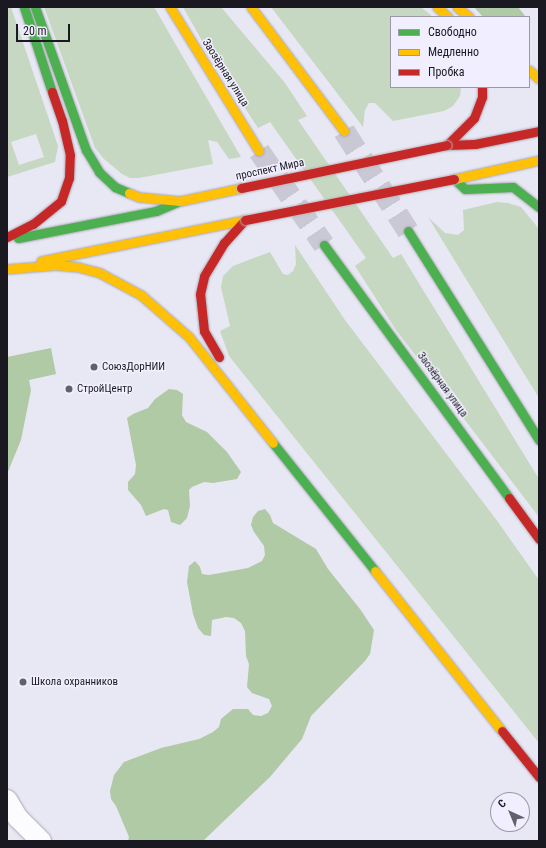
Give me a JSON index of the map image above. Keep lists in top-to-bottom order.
{
  "streets": {
    "main road": ["Заозёрная улица", "проспект Мира"]
  },
  "places": ["СоюзДорНИИ", "СтройЦентр", "Школа охранников"],
  "legend": ["Свободно", "Медленно", "Пробка"],
  "scale_bar": "20 m",
  "north": "top left"
}
